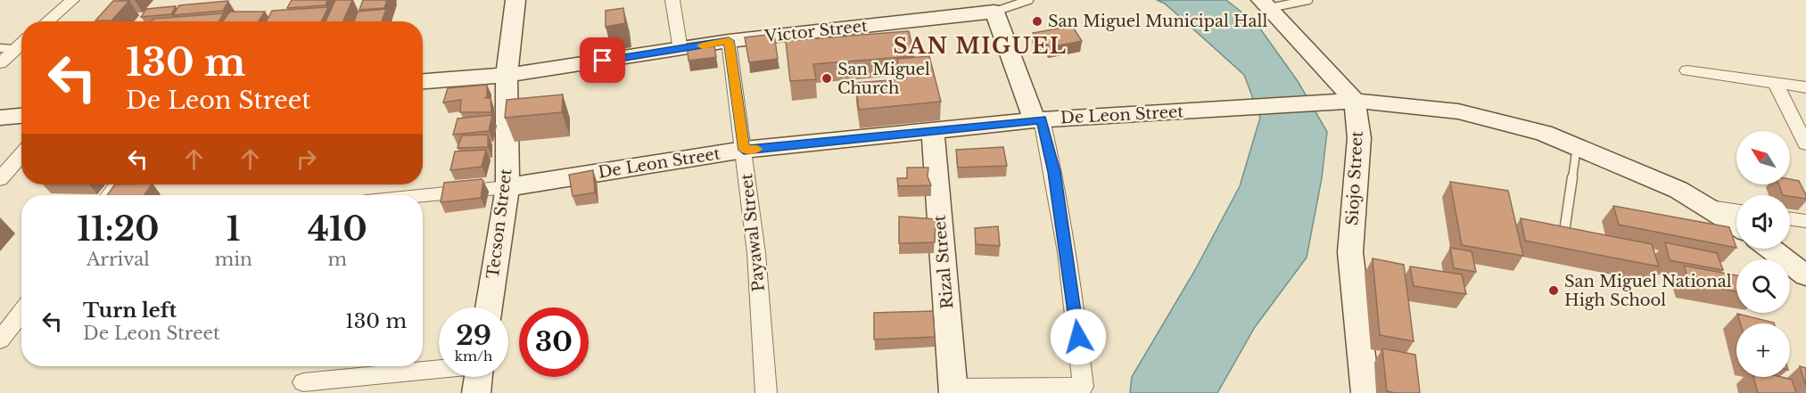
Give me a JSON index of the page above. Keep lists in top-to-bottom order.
{
  "streets": {
    "main road": [
      "Victor Street",
      "De Leon Street",
      "Siojo Street",
      "Tecson Street",
      "Rizal Street"
    ],
    "street": ["Payawal Street"]
  },
  "crossings": [
    ["Victor Street", "Tecson Street"],
    ["Victor Street", "Payawal Street"],
    ["De Leon Street", "Siojo Street"],
    ["De Leon Street", "Tecson Street"],
    ["De Leon Street", "Payawal Street"],
    ["De Leon Street", "Rizal Street"]
  ],
  "districts": ["SAN MIGUEL"],
  "places": ["San Miguel Municipal Hall", "San Miguel Church", "San Miguel National High School"],
  "north": "top left",
  "page": {
    "turn": ["130 m", "De Leon Street"],
    "map_buttons": "+",
    "eta": [
      "11:20",
      "Arrival",
      "1",
      "min",
      "410",
      "m"
    ],
    "list": [
      {
        "name": "Turn left",
        "note": "De Leon Street",
        "value": "130 m"
      }
    ],
    "speed": "29 km/h",
    "limit": "30"
  }
}
